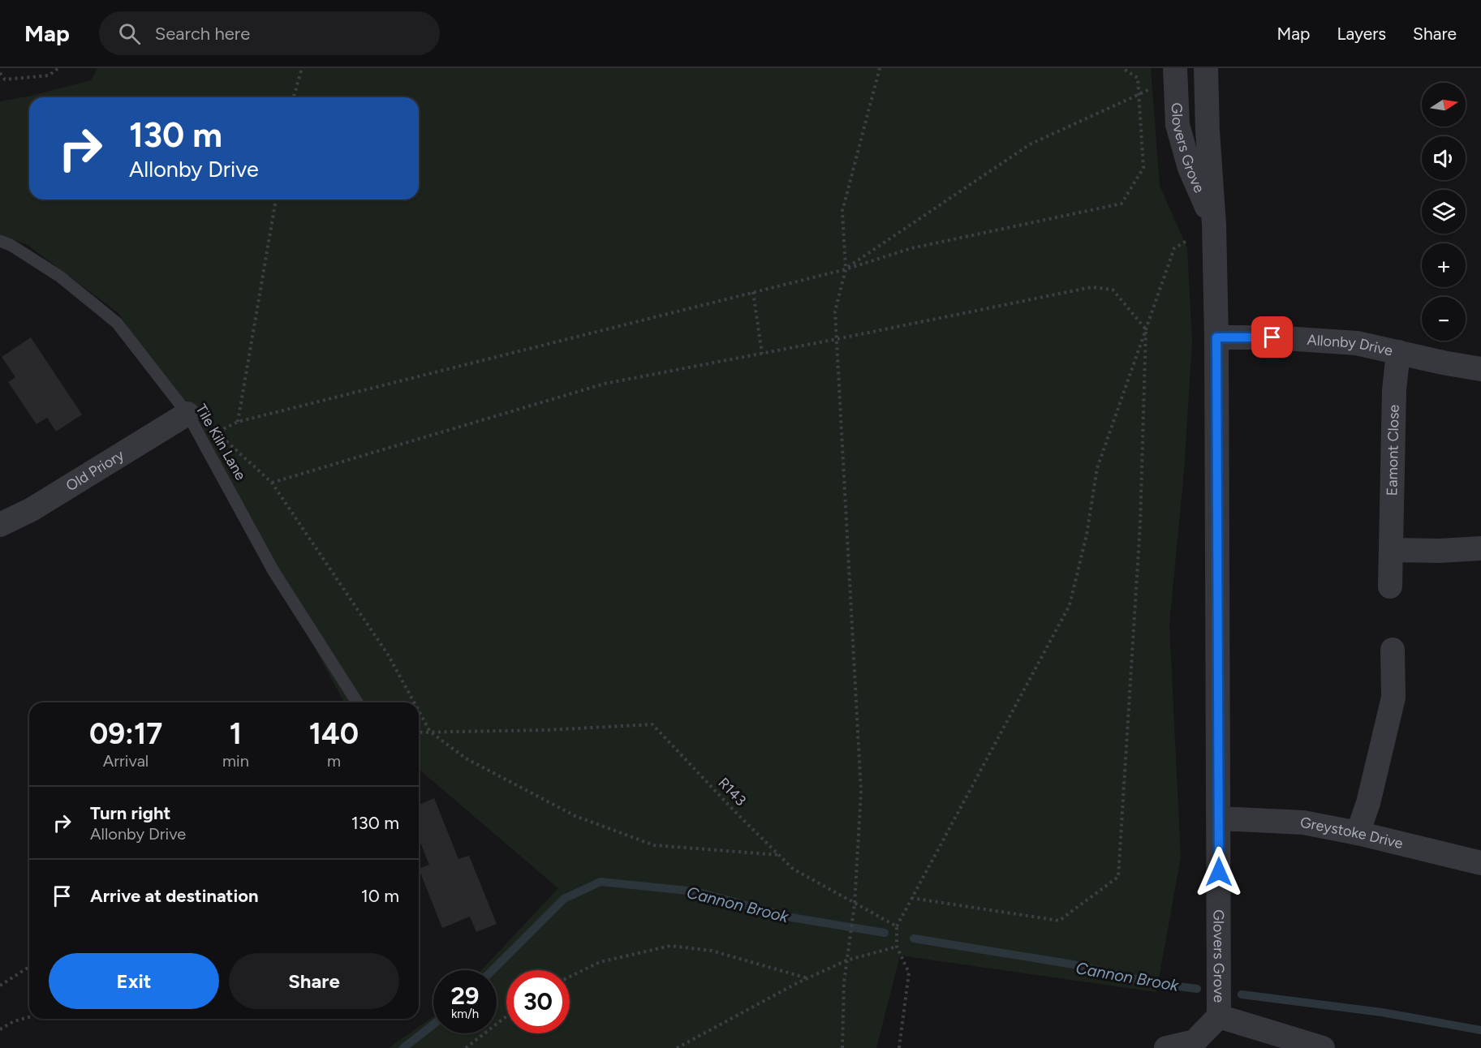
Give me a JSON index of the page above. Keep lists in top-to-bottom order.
{
  "streets": {
    "street": [
      "Glovers Grove",
      "Allonby Drive",
      "Eamont Close",
      "Old Priory",
      "Greystoke Drive"
    ],
    "lane": ["Tile Kiln Lane"],
    "path": ["R143"]
  },
  "crossings": [
    ["Glovers Grove", "Allonby Drive"],
    ["Glovers Grove", "Greystoke Drive"],
    ["Allonby Drive", "Eamont Close"],
    ["Tile Kiln Lane", "Old Priory"]
  ],
  "water": ["Cannon Brook"],
  "north": "right",
  "page": {
    "header": "Map",
    "search": "Search here",
    "nav": ["Map", "Layers", "Share"],
    "map_buttons": ["+", "−"],
    "turn": ["130 m", "Allonby Drive"],
    "eta": [
      "09:17",
      "Arrival",
      "1",
      "min",
      "140",
      "m"
    ],
    "list": [
      {
        "name": "Turn right",
        "note": "Allonby Drive",
        "value": "130 m"
      },
      {
        "name": "Arrive at destination",
        "value": "10 m"
      }
    ],
    "buttons": ["Exit", "Share"],
    "speed": "29 km/h",
    "limit": "30"
  }
}
